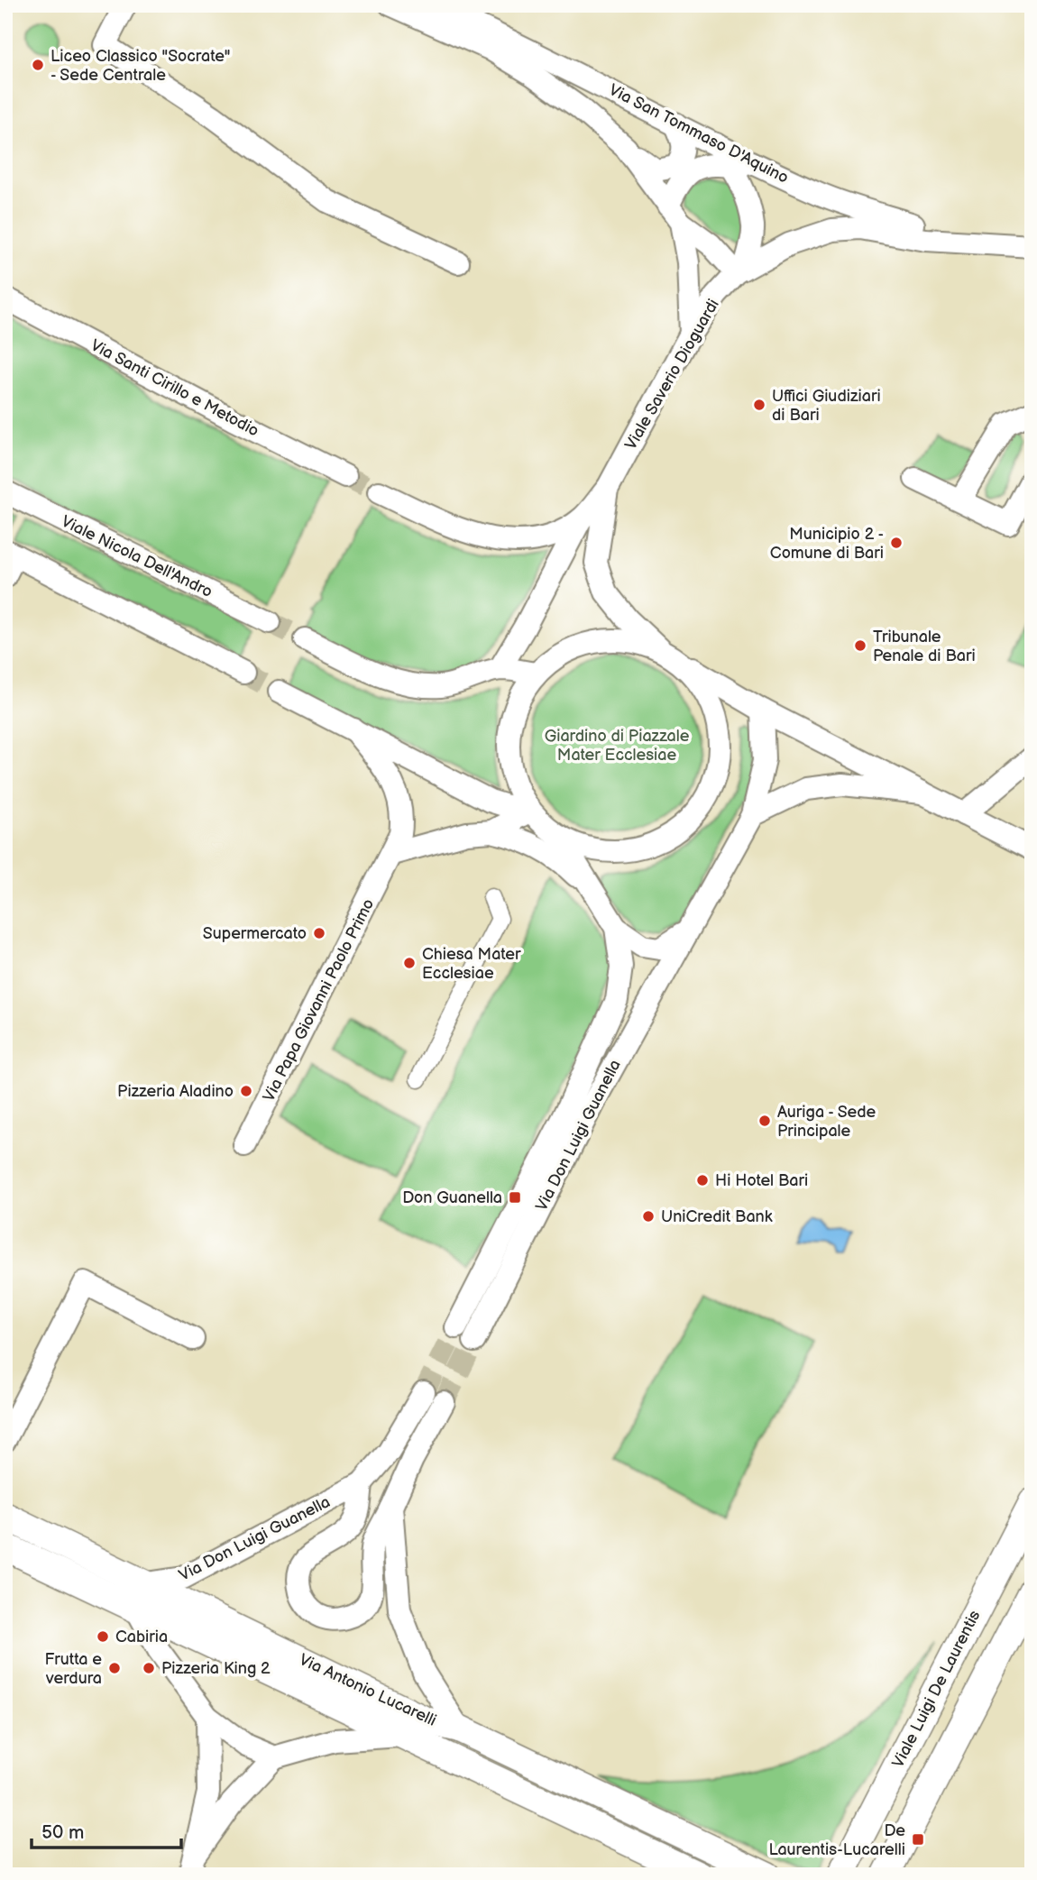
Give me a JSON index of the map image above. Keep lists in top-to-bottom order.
{
  "streets": {
    "street": [
      "Via San Tommaso D'Aquino",
      "Viale Saverio Dioguardi",
      "Via Santi Cirillo e Metodio",
      "Viale Nicola Dell'Andro",
      "Via Papa Giovanni Paolo Primo",
      "Via Don Luigi Guanella",
      "Viale Luigi De Laurentis",
      "Via Antonio Lucarelli"
    ]
  },
  "crossings": [
    ["Via San Tommaso D'Aquino", "Viale Saverio Dioguardi"],
    ["Viale Saverio Dioguardi", "Via Don Luigi Guanella"],
    ["Via Don Luigi Guanella", "Via Antonio Lucarelli"]
  ],
  "parks": ["Giardino di Piazzale Mater Ecclesiae"],
  "places": {
    "other": [
      "Liceo Classico \"Socrate\" - Sede Centrale",
      "Uffici Giudiziari di Bari",
      "Municipio 2 - Comune di Bari",
      "Tribunale Penale di Bari",
      "Supermercato",
      "Chiesa Mater Ecclesiae",
      "Pizzeria Aladino",
      "Auriga - Sede Principale",
      "Hi Hotel Bari",
      "UniCredit Bank",
      "Cabiria",
      "Frutta e verdura",
      "Pizzeria King 2"
    ],
    "transit": ["Don Guanella", "De Laurentis-Lucarelli"]
  },
  "scale_bar": "50 m"
}
